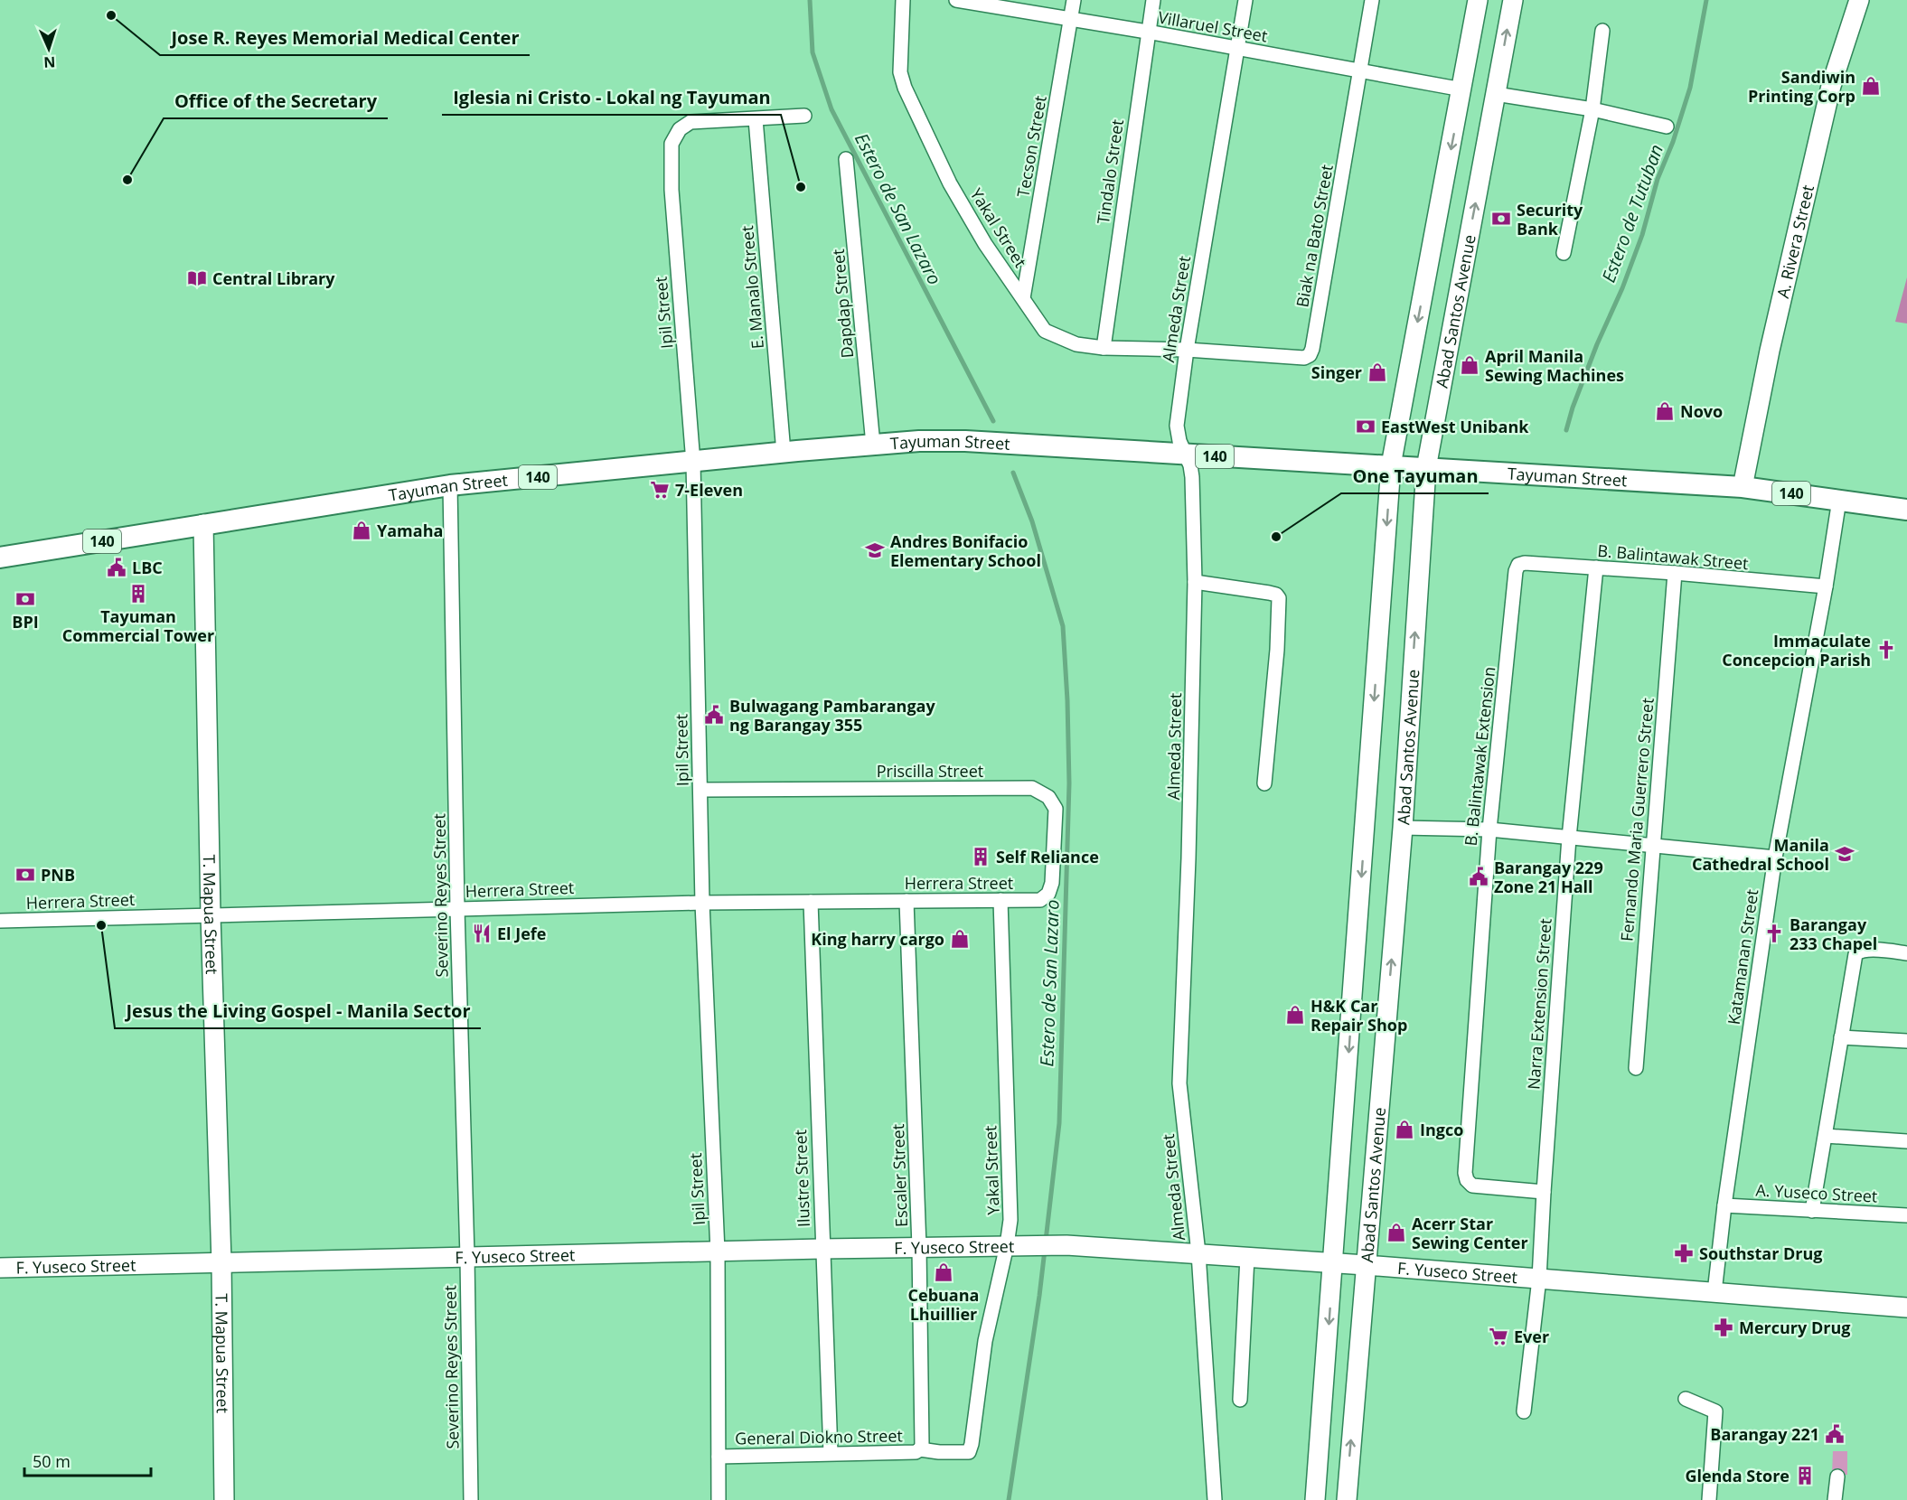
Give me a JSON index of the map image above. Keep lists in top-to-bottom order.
{
  "streets": {
    "main road": ["Tayuman Street", "140"],
    "street": [
      "Villaruel Street",
      "Tecson Street",
      "Tindalo Street",
      "Yakal Street",
      "Biak na Bato Street",
      "A. Rivera Street",
      "E. Manalo Street",
      "Dapdap Street",
      "Almeda Street",
      "Abad Santos Avenue",
      "Ipil Street",
      "B. Balintawak Street",
      "B. Balintawak Extension",
      "Priscilla Street",
      "Fernando Maria Guerrero Street",
      "Herrera Street",
      "Severino Reyes Street",
      "T. Mapua Street",
      "Katamanan Street",
      "Narra Extension Street",
      "Escaler Street",
      "Ilustre Street",
      "A. Yuseco Street",
      "F. Yuseco Street",
      "General Diokno Street"
    ]
  },
  "crossings": [
    ["Villaruel Street", "Tecson Street"],
    ["Villaruel Street", "Tindalo Street"],
    ["Villaruel Street", "Biak na Bato Street"],
    ["Villaruel Street", "Almeda Street"],
    ["Villaruel Street", "Abad Santos Avenue"],
    ["Tecson Street", "Yakal Street"],
    ["Tindalo Street", "Yakal Street"],
    ["Yakal Street", "Biak na Bato Street"],
    ["Yakal Street", "Almeda Street"],
    ["Yakal Street", "Herrera Street"],
    ["Yakal Street", "Escaler Street"],
    ["Yakal Street", "F. Yuseco Street"],
    ["Yakal Street", "General Diokno Street"],
    ["Biak na Bato Street", "Almeda Street"],
    ["A. Rivera Street", "Tayuman Street"],
    ["E. Manalo Street", "Ipil Street"],
    ["E. Manalo Street", "Tayuman Street"],
    ["Dapdap Street", "Tayuman Street"],
    ["Almeda Street", "Tayuman Street"],
    ["Almeda Street", "F. Yuseco Street"],
    ["Abad Santos Avenue", "Tayuman Street"],
    ["Abad Santos Avenue", "F. Yuseco Street"],
    ["Ipil Street", "Tayuman Street"],
    ["Ipil Street", "Priscilla Street"],
    ["Ipil Street", "Herrera Street"],
    ["Ipil Street", "F. Yuseco Street"],
    ["Ipil Street", "General Diokno Street"],
    ["Tayuman Street", "Severino Reyes Street"],
    ["Tayuman Street", "T. Mapua Street"],
    ["Tayuman Street", "Katamanan Street"],
    ["B. Balintawak Street", "B. Balintawak Extension"],
    ["B. Balintawak Street", "Fernando Maria Guerrero Street"],
    ["B. Balintawak Street", "Katamanan Street"],
    ["B. Balintawak Street", "Narra Extension Street"],
    ["B. Balintawak Extension", "Narra Extension Street"],
    ["Priscilla Street", "Herrera Street"],
    ["Herrera Street", "Severino Reyes Street"],
    ["Herrera Street", "T. Mapua Street"],
    ["Herrera Street", "Escaler Street"],
    ["Herrera Street", "Ilustre Street"],
    ["Severino Reyes Street", "F. Yuseco Street"],
    ["T. Mapua Street", "F. Yuseco Street"],
    ["Katamanan Street", "A. Yuseco Street"],
    ["Katamanan Street", "F. Yuseco Street"],
    ["Narra Extension Street", "F. Yuseco Street"],
    ["Escaler Street", "F. Yuseco Street"],
    ["Escaler Street", "General Diokno Street"],
    ["Ilustre Street", "F. Yuseco Street"],
    ["Ilustre Street", "General Diokno Street"]
  ],
  "water": ["Estero de San Lazaro", "Estero de Tutuban"],
  "places": {
    "other": [
      "Jose R. Reyes Memorial Medical Center",
      "Office of the Secretary",
      "Iglesia ni Cristo - Lokal ng Tayuman",
      "One Tayuman",
      "Jesus the Living Gospel - Manila Sector"
    ],
    "shop": [
      "Sandiwin Printing Corp",
      "April Manila Sewing Machines",
      "Singer",
      "Novo",
      "Yamaha",
      "King harry cargo",
      "H&K Car Repair Shop",
      "Ingco",
      "Acerr Star Sewing Center",
      "Cebuana Lhuillier"
    ],
    "bank": [
      "Security Bank",
      "EastWest Unibank",
      "BPI",
      "PNB"
    ],
    "library": ["Central Library"],
    "supermarket": ["7-Eleven", "Ever"],
    "school or university": ["Andres Bonifacio Elementary School", "Manila Cathedral School"],
    "public building": [
      "LBC",
      "Bulwagang Pambarangay ng Barangay 355",
      "Barangay 229 Zone 21 Hall",
      "Barangay 221"
    ],
    "building": ["Tayuman Commercial Tower", "Self Reliance", "Glenda Store"],
    "church": ["Immaculate Concepcion Parish", "Barangay 233 Chapel"],
    "restaurant": ["El Jefe"],
    "pharmacy": ["Southstar Drug", "Mercury Drug"]
  },
  "scale_bar": "50 m",
  "north": "bottom"
}
